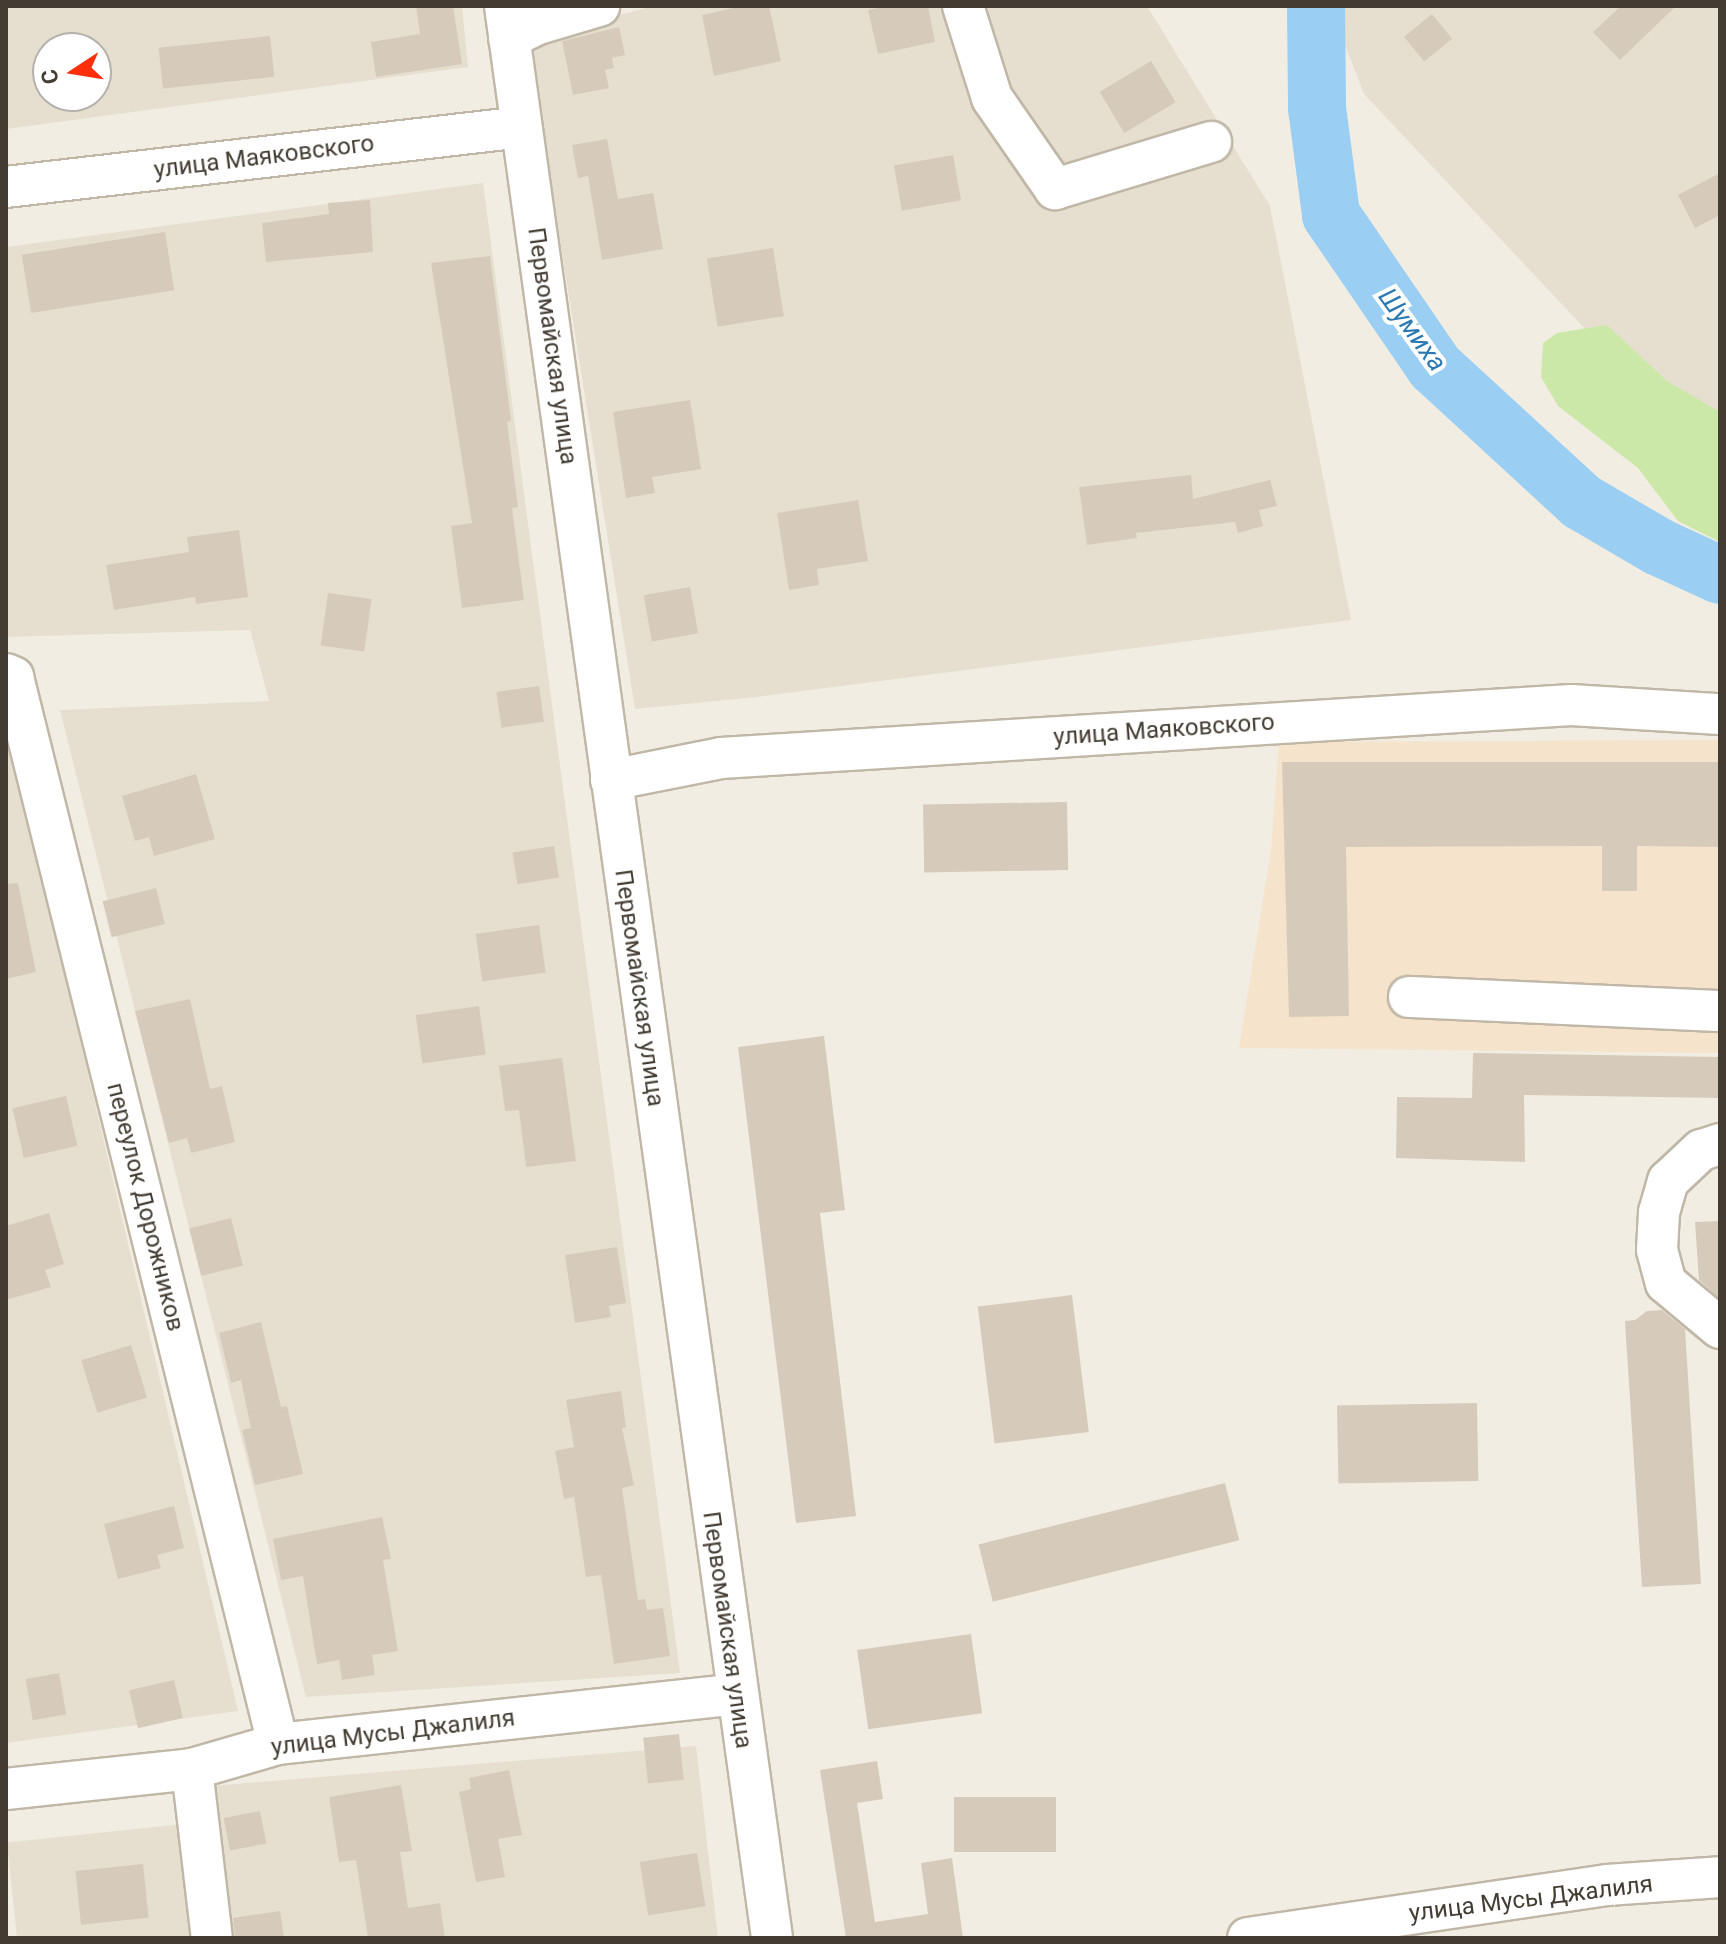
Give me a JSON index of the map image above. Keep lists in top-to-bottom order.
{
  "streets": {
    "street": [
      "улица Маяковского",
      "Первомайская улица",
      "переулок Дорожников",
      "улица Мусы Джалиля"
    ]
  },
  "crossings": [
    ["улица Маяковского", "Первомайская улица"],
    ["Первомайская улица", "улица Мусы Джалиля"],
    ["переулок Дорожников", "улица Мусы Джалиля"]
  ],
  "water": ["Шумиха"],
  "north": "left"
}
